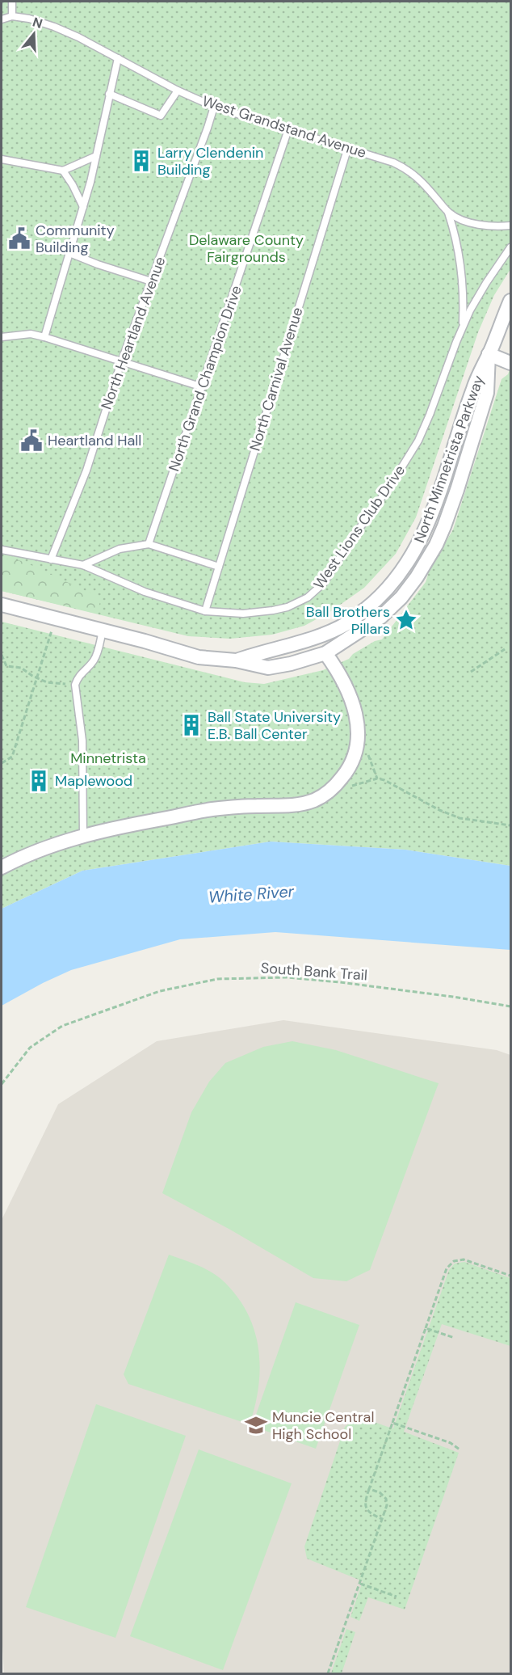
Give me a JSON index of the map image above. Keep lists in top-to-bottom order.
{
  "streets": {
    "street": ["North Minnetrista Parkway"],
    "lane": [
      "West Grandstand Avenue",
      "North Heartland Avenue",
      "North Grand Champion Drive",
      "North Carnival Avenue",
      "West Lions Club Drive"
    ],
    "path": ["South Bank Trail"]
  },
  "crossings": [
    ["West Grandstand Avenue", "North Heartland Avenue"],
    ["West Grandstand Avenue", "North Grand Champion Drive"],
    ["West Grandstand Avenue", "North Carnival Avenue"],
    ["North Heartland Avenue", "West Lions Club Drive"],
    ["North Carnival Avenue", "West Lions Club Drive"]
  ],
  "water": ["White River"],
  "parks": ["Delaware County Fairgrounds", "Minnetrista"],
  "places": {
    "building": ["Larry Clendenin Building", "Ball State University E.B. Ball Center", "Maplewood"],
    "public building": ["Community Building", "Heartland Hall"],
    "place": ["Ball Brothers Pillars"],
    "school or university": ["Muncie Central High School"]
  },
  "north": "top"
}
